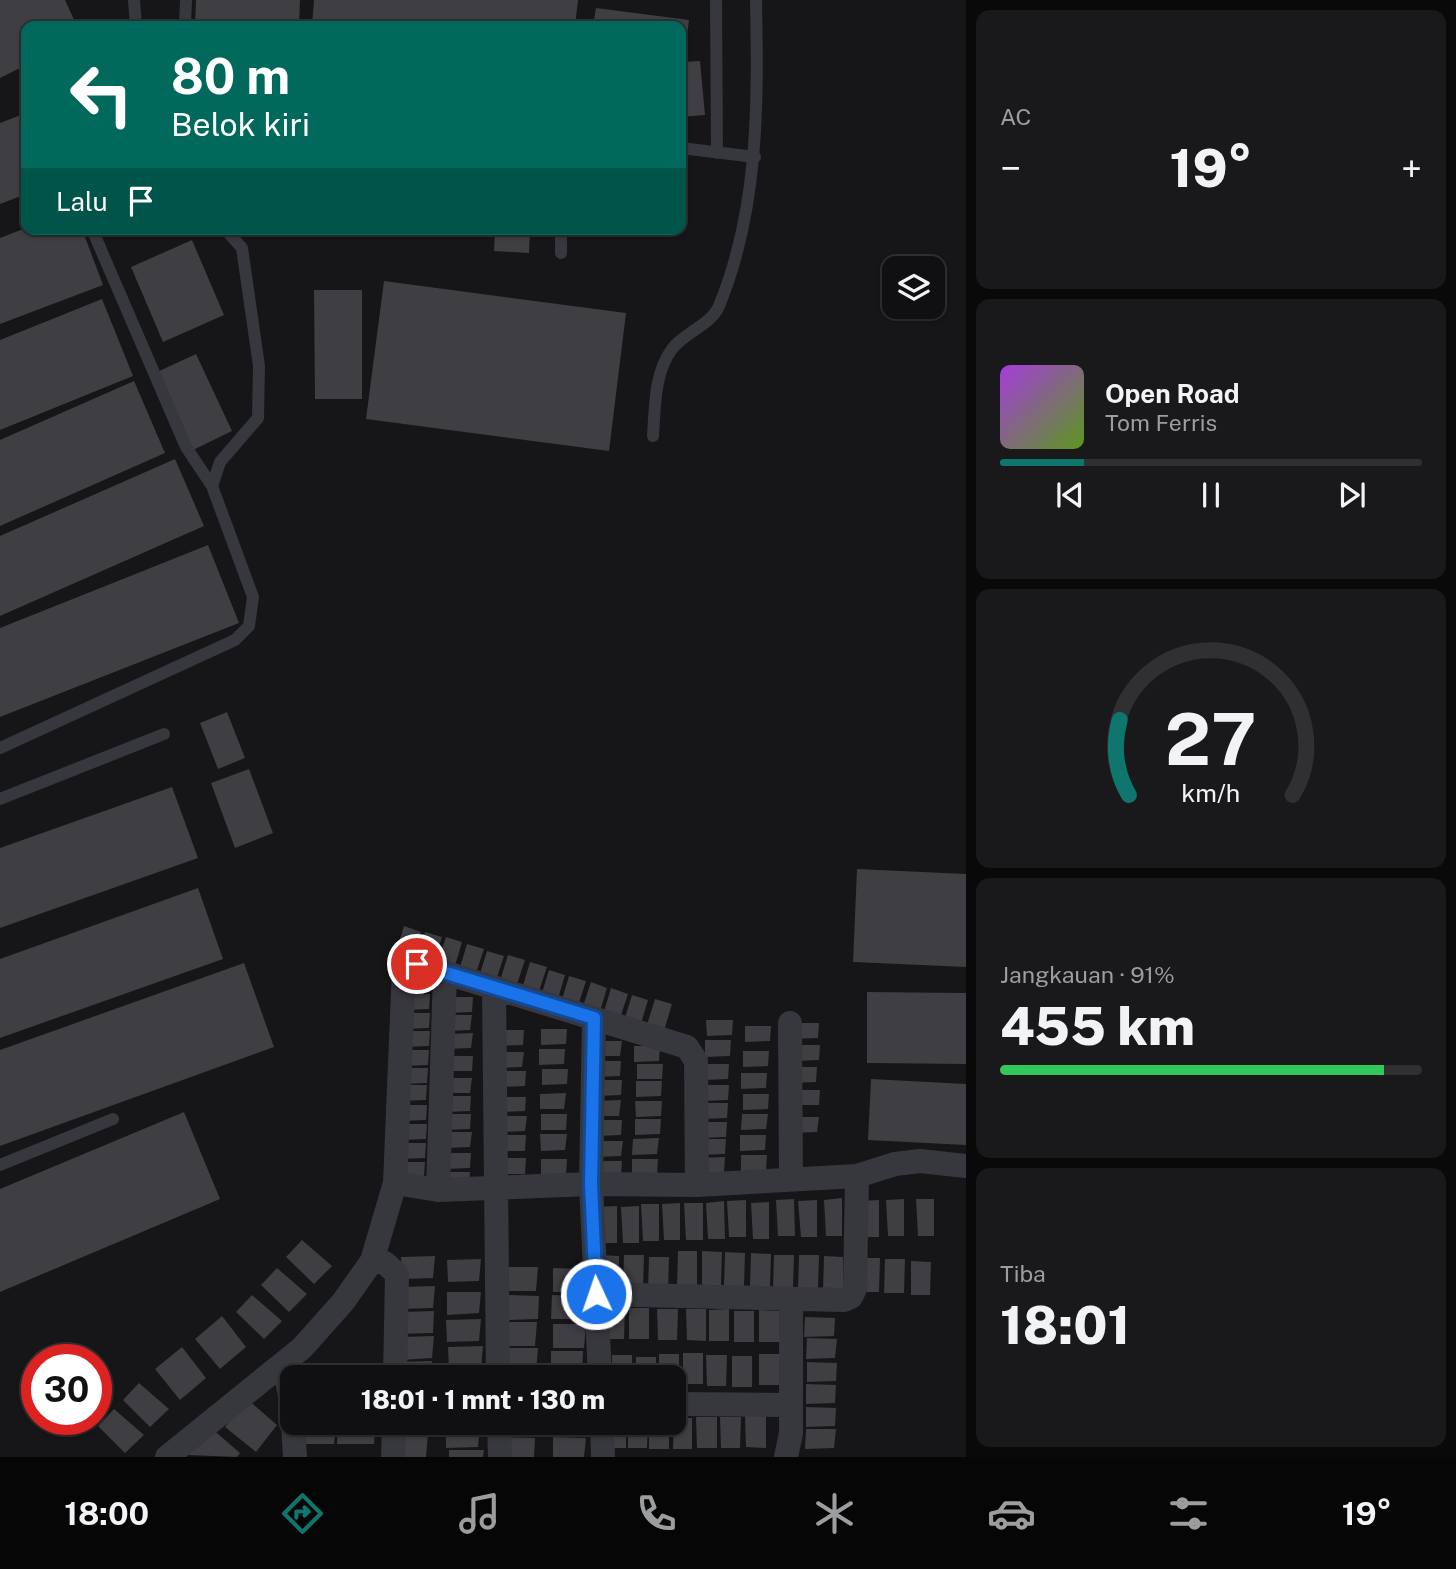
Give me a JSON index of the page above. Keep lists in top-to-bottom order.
{
  "page": {
    "tile": [
      "AC",
      ["Jangkauan · 91%", "455 km"],
      ["Tiba", "18:01"]
    ],
    "turn": ["80 m", "Belok kiri"],
    "heat": ["−", "19°", "+"],
    "then": "Lalu",
    "song": ["Open Road", "Tom Ferris"],
    "limit": "30",
    "trip": "18:01 · 1 mnt · 130 m",
    "tabs": ["18:00", "19°"],
    "gauge": ["27", "km/h"]
  }
}
